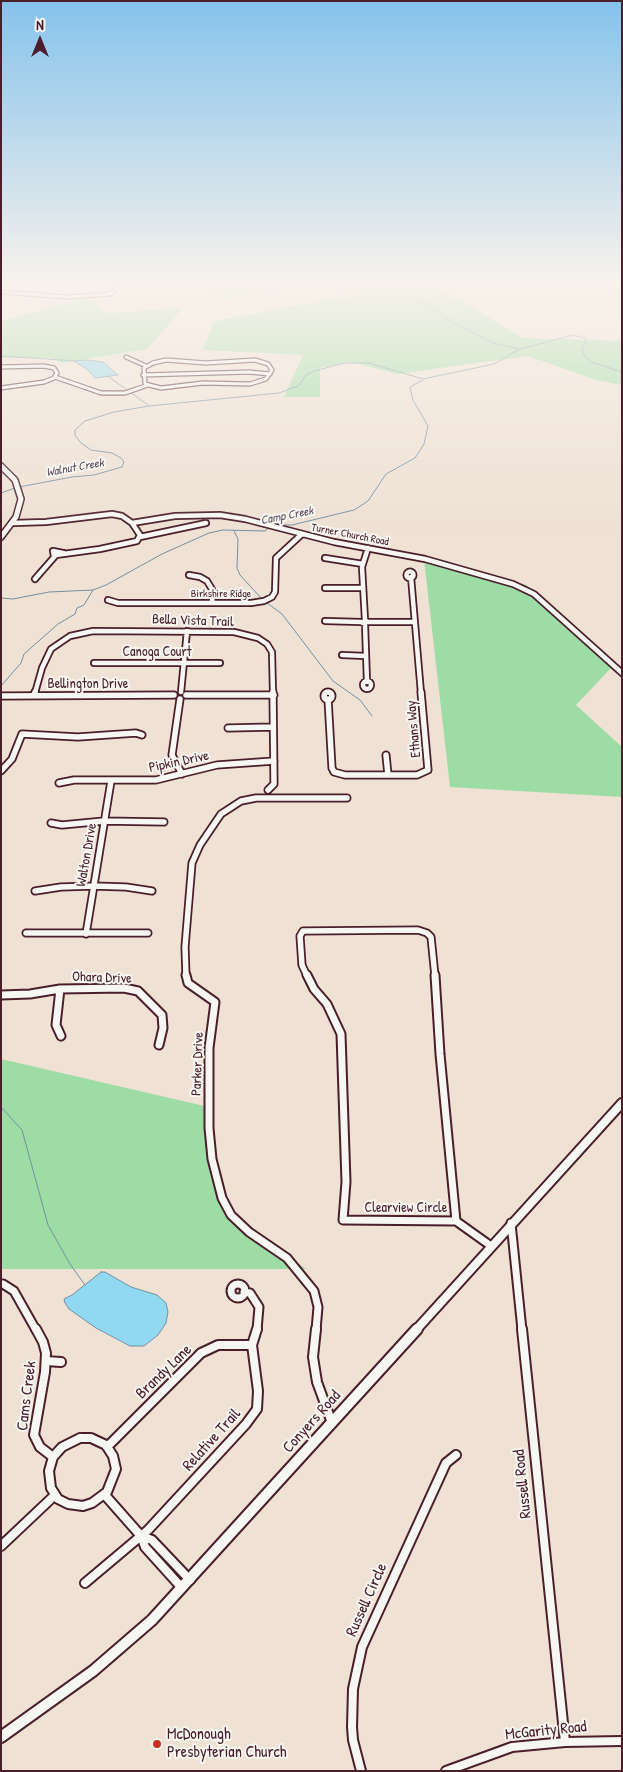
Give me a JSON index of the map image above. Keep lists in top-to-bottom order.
{
  "streets": {
    "main road": ["Conyers Road"],
    "street": [
      "Turner Church Road",
      "Birkshire Ridge",
      "Bella Vista Trail",
      "Canoga Court",
      "Bellington Drive",
      "Ethans Way",
      "Pipkin Drive",
      "Walton Drive",
      "Ohara Drive",
      "Parker Drive",
      "Clearview Circle",
      "Brandy Lane",
      "Cams Creek",
      "Relative Trail",
      "Russell Road",
      "Russell Circle",
      "McGarity Road"
    ]
  },
  "crossings": [
    ["Turner Church Road", "Birkshire Ridge"],
    ["Bella Vista Trail", "Bellington Drive"],
    ["Bella Vista Trail", "Pipkin Drive"],
    ["Pipkin Drive", "Walton Drive"],
    ["Parker Drive", "Conyers Road"],
    ["Brandy Lane", "Cams Creek"],
    ["Brandy Lane", "Relative Trail"],
    ["Conyers Road", "Russell Road"],
    ["Russell Road", "McGarity Road"]
  ],
  "water": ["Walnut Creek", "Camp Creek"],
  "places": ["McDonough Presbyterian Church"],
  "north": "top"
}
